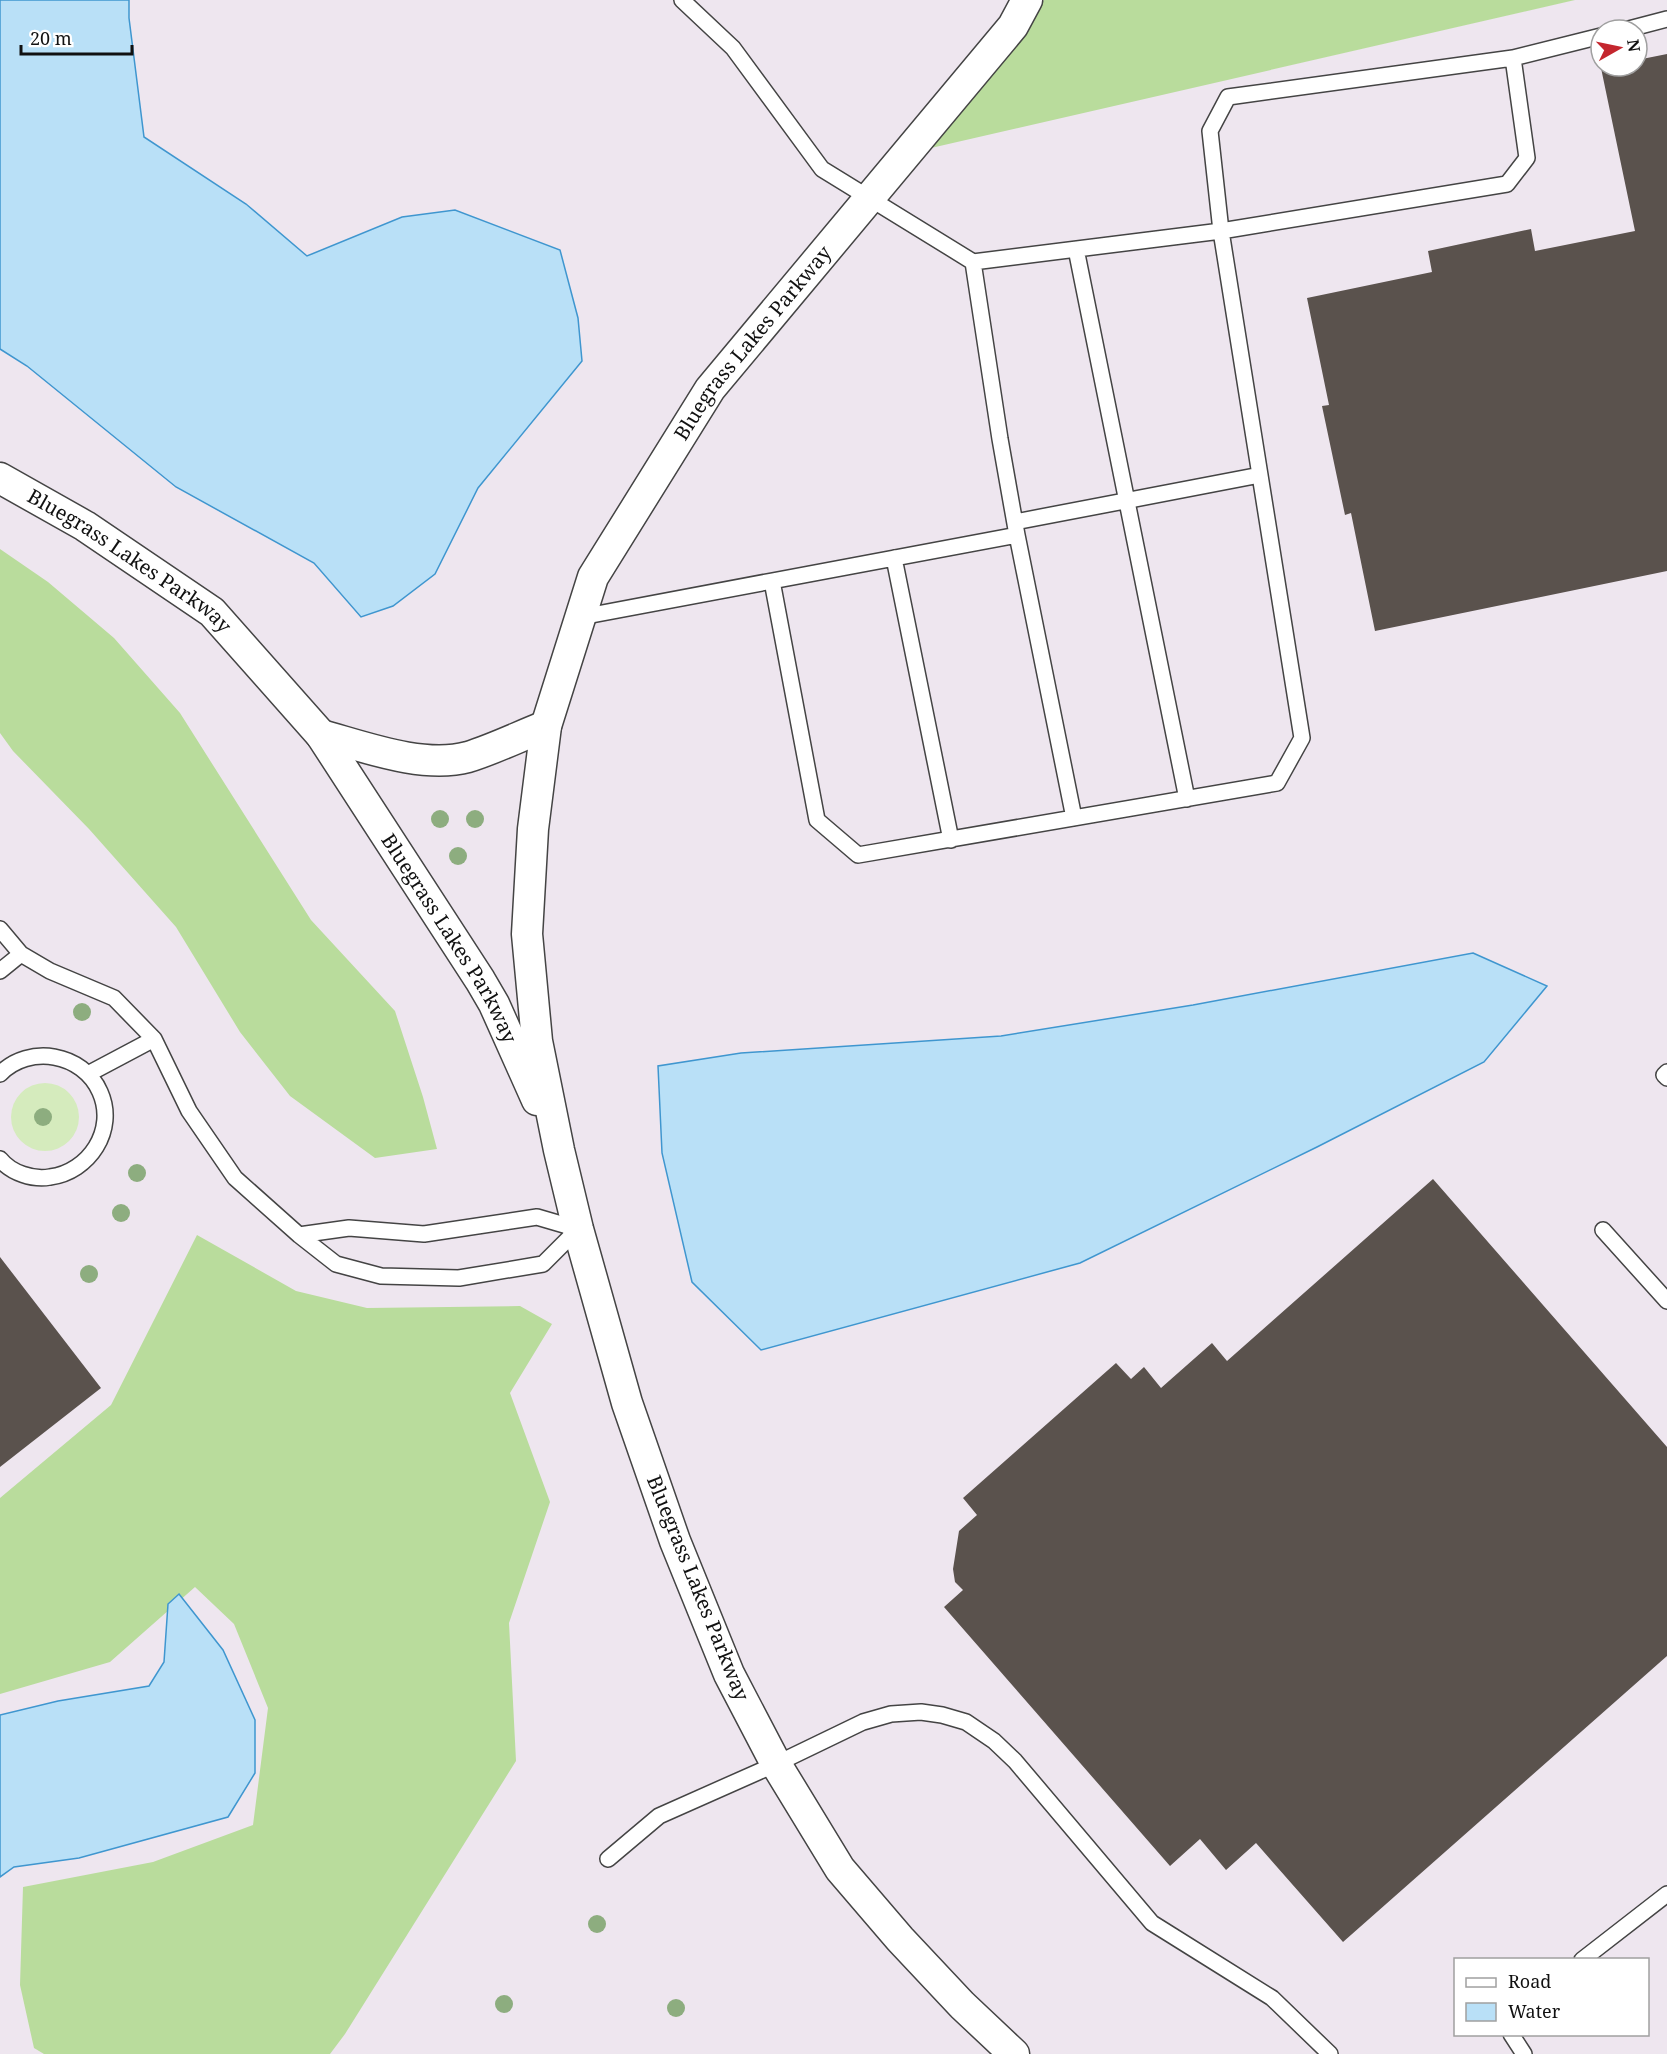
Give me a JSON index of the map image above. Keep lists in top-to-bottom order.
{
  "streets": {
    "street": ["Bluegrass Lakes Parkway"]
  },
  "legend": ["Road", "Water"],
  "scale_bar": "20 m",
  "north": "right"
}
